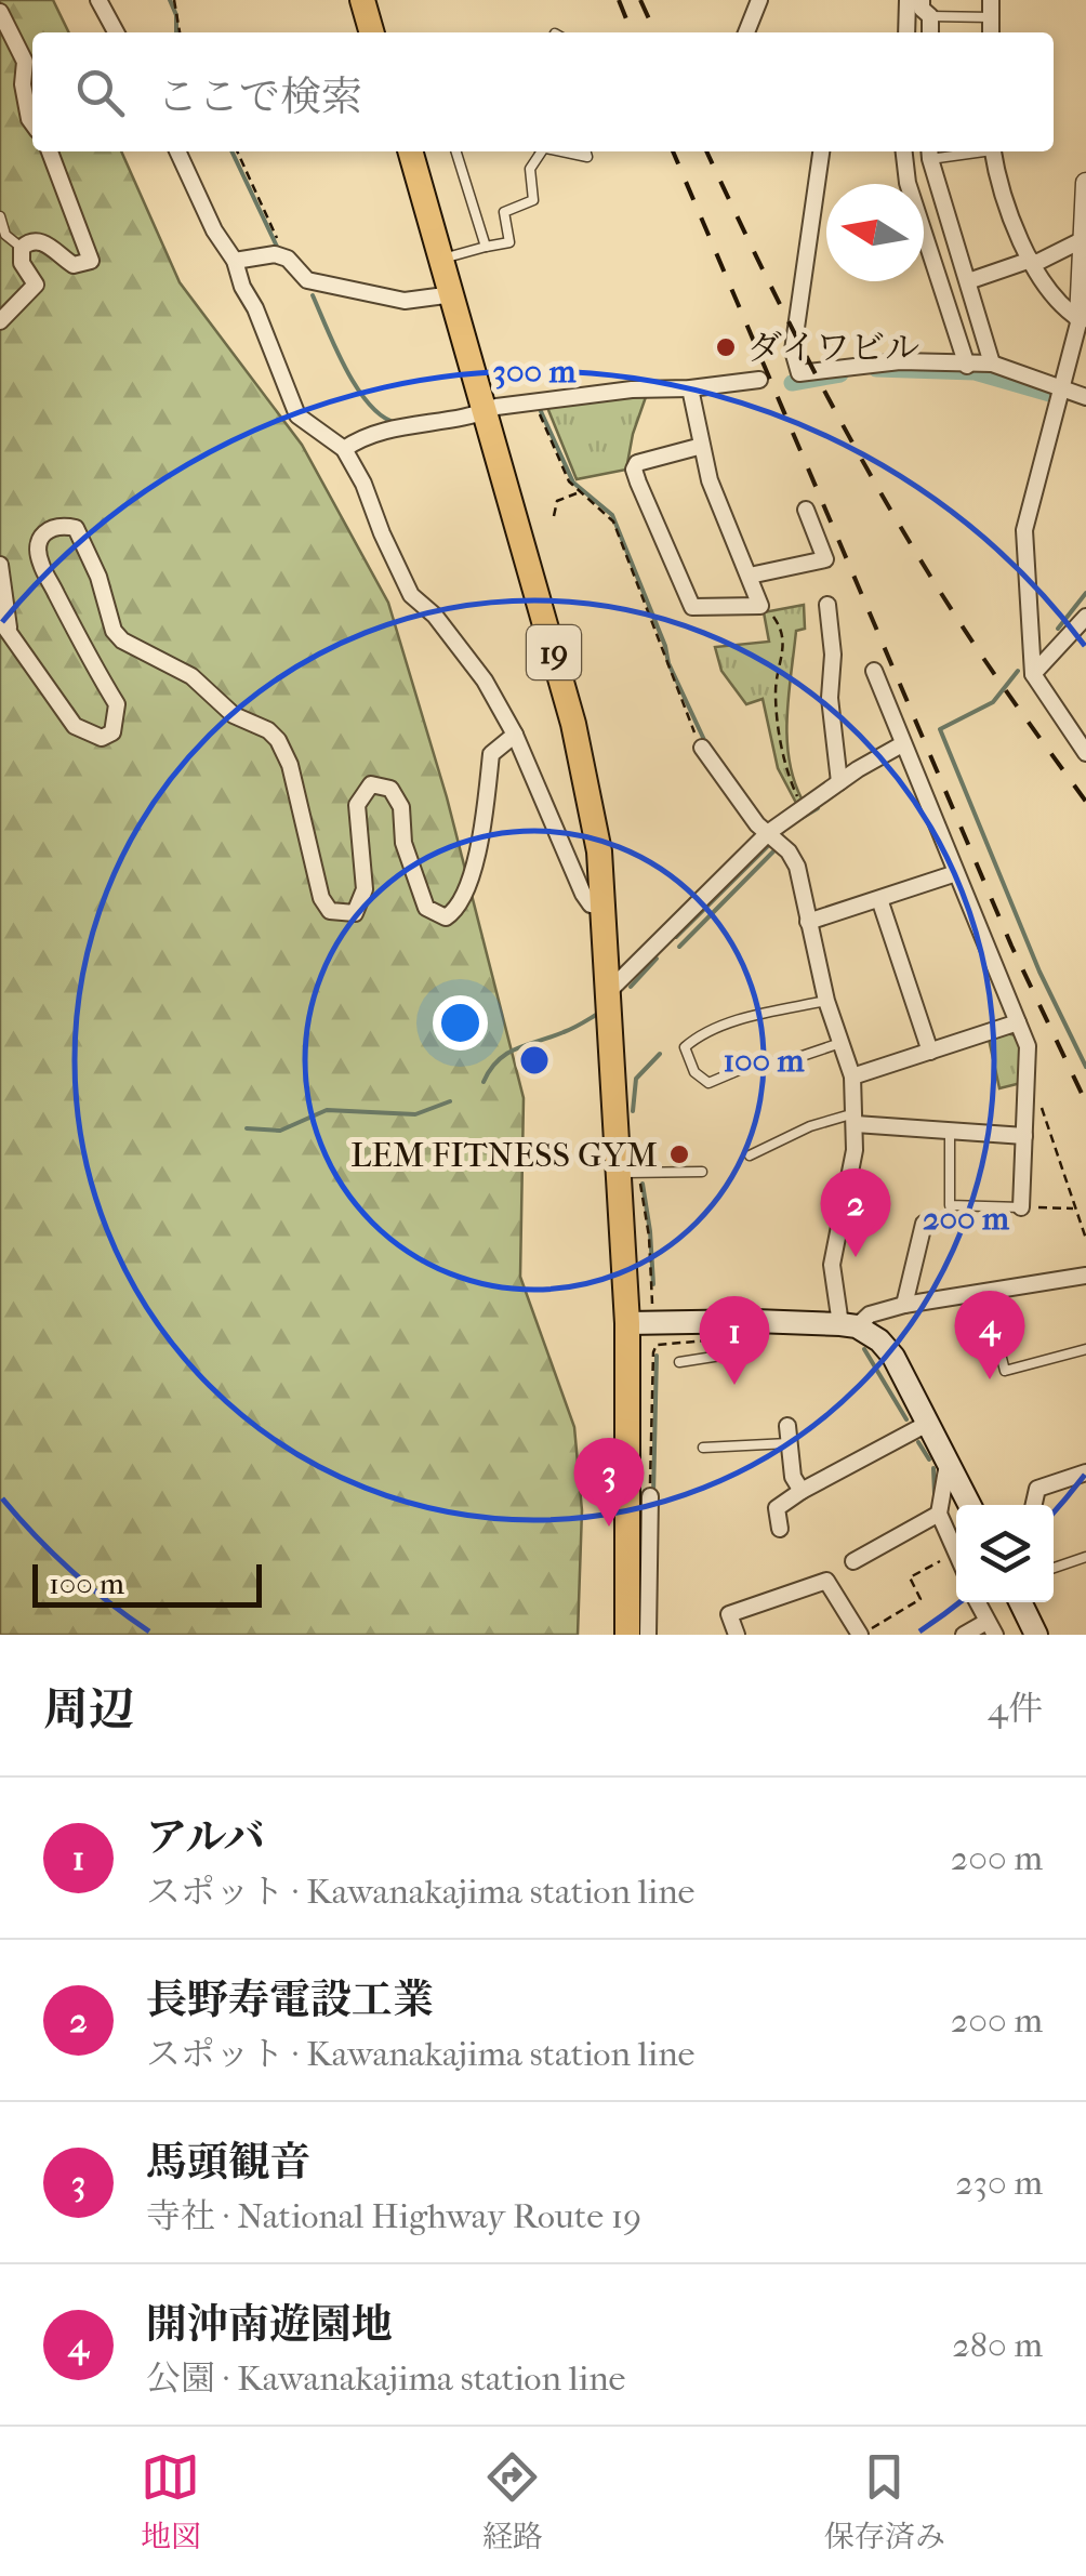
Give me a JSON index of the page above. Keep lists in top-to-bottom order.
{
  "streets": {
    "highway": ["19"]
  },
  "places": ["ダイワビル", "LEM FITNESS GYM"],
  "scale_bar": "100 m",
  "north": "left",
  "page": {
    "search": "ここで検索",
    "pins": [
      "2",
      "4",
      "1",
      "3"
    ],
    "scale": "100 m",
    "heading": ["周辺", "4件"],
    "list": [
      {
        "mark": "1",
        "name": "アルバ",
        "note": "スポット · Kawanakajima station line",
        "value": "200 m"
      },
      {
        "mark": "2",
        "name": "長野寿電設工業",
        "note": "スポット · Kawanakajima station line",
        "value": "200 m"
      },
      {
        "mark": "3",
        "name": "馬頭観音",
        "note": "寺社 · National Highway Route 19",
        "value": "230 m"
      },
      {
        "mark": "4",
        "name": "開沖南遊園地",
        "note": "公園 · Kawanakajima station line",
        "value": "280 m"
      }
    ],
    "nav": ["地図", "経路", "保存済み"]
  },
  "rings": ["300 m", "100 m", "200 m"]
}
